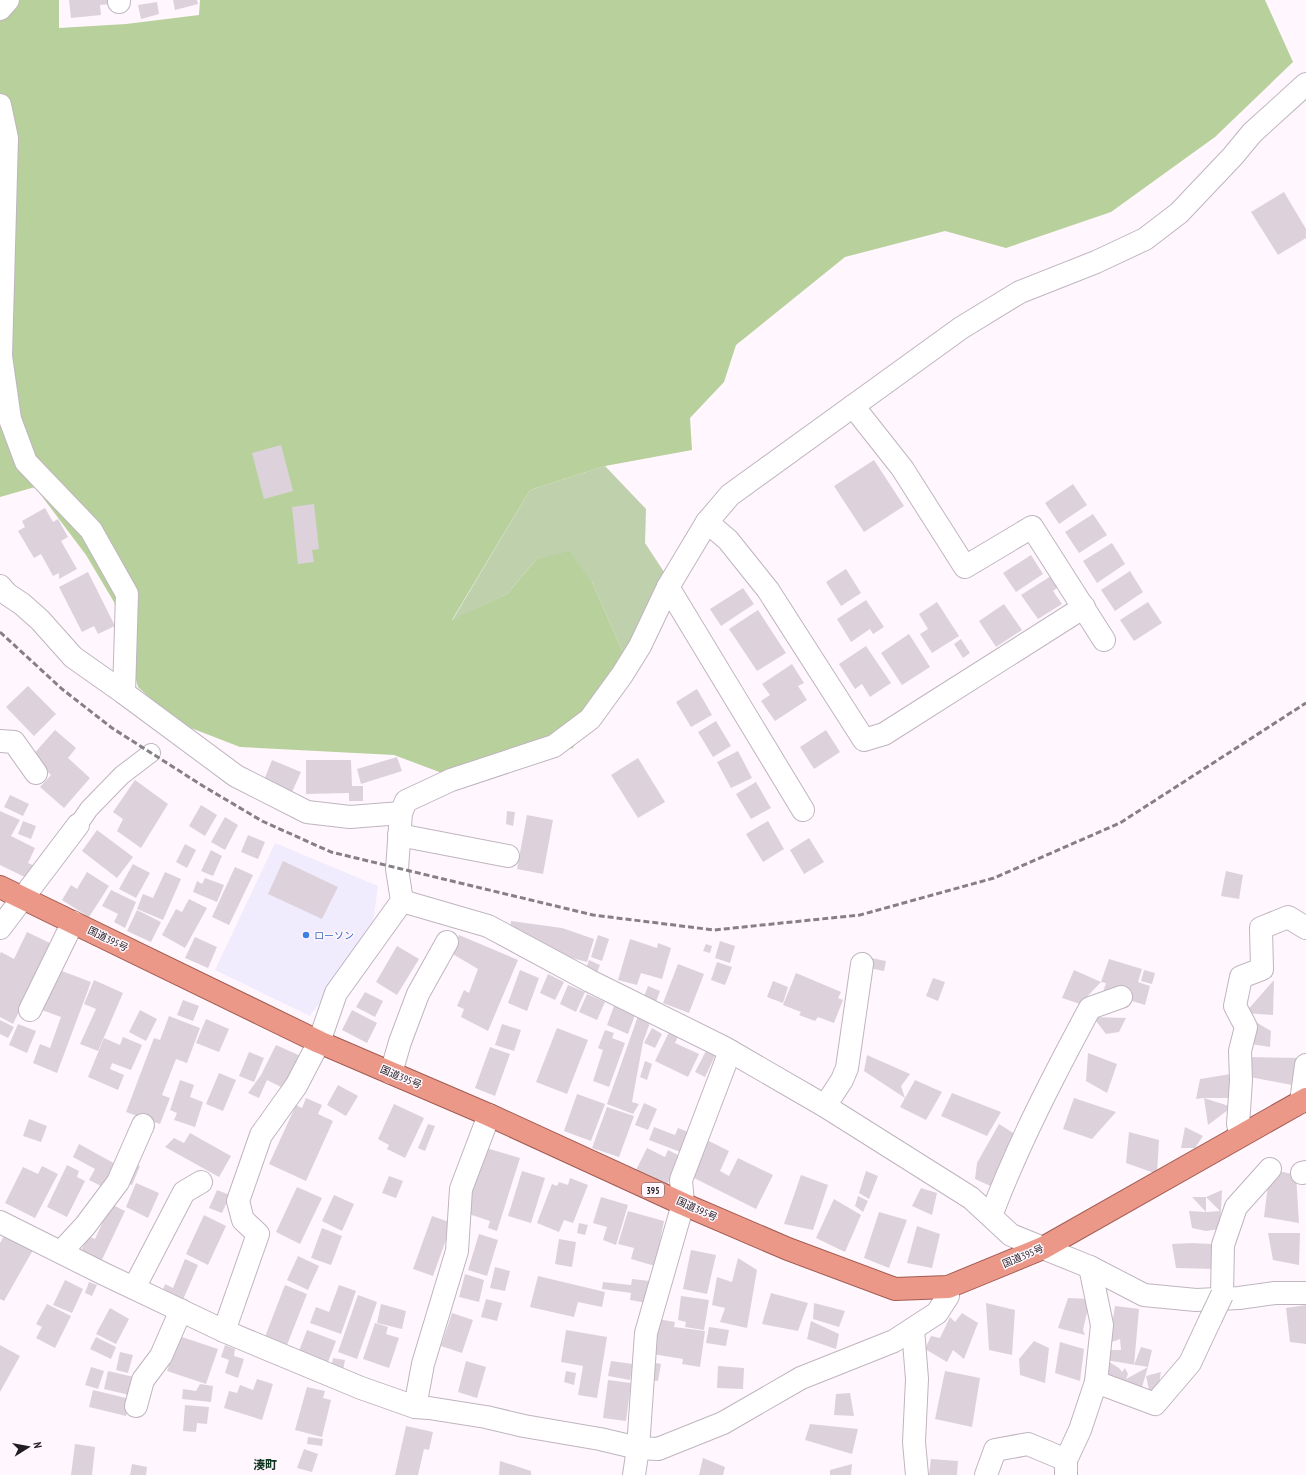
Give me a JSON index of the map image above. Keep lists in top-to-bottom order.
{
  "streets": {
    "highway": ["国道395号", "395"]
  },
  "districts": ["湊町"],
  "places": ["ローソン"],
  "north": "right"
}
